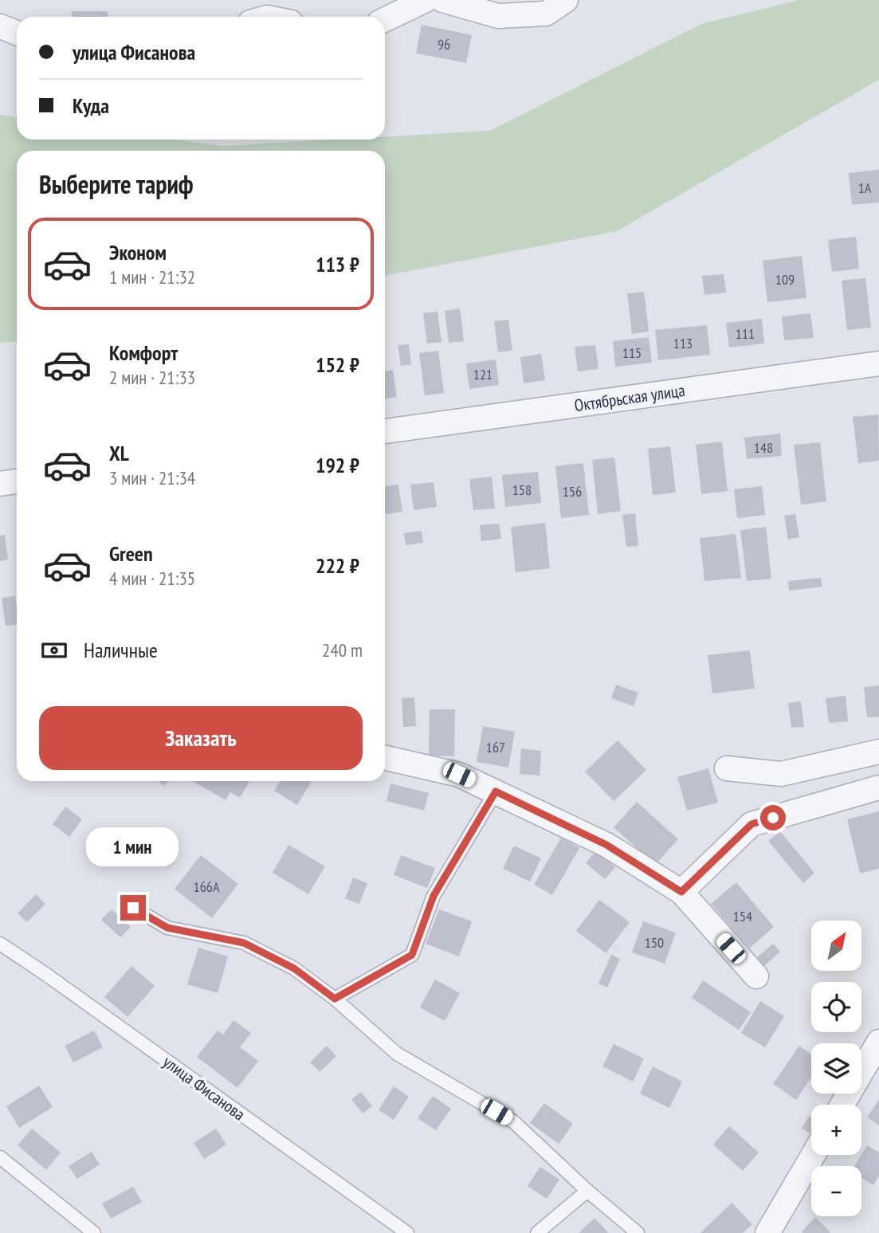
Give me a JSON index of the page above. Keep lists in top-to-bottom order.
{
  "streets": {
    "street": ["Октябрьская улица"],
    "lane": ["улица Фисанова"]
  },
  "house_numbers": [
    "96",
    "1А",
    "109",
    "111",
    "113",
    "115",
    "121",
    "148",
    "158",
    "156",
    "167",
    "166А",
    "154",
    "150"
  ],
  "north": "top right",
  "page": {
    "banner": ["улица Фисанова", "Куда"],
    "heading": "Выберите тариф",
    "list": [
      {
        "name": "Эконом",
        "note": "1 мин · 21:32",
        "value": "113 ₽"
      },
      {
        "name": "Комфорт",
        "note": "2 мин · 21:33",
        "value": "152 ₽"
      },
      {
        "name": "XL",
        "note": "3 мин · 21:34",
        "value": "192 ₽"
      },
      {
        "name": "Green",
        "note": "4 мин · 21:35",
        "value": "222 ₽"
      }
    ],
    "pay": ["Наличные", "240 m"],
    "buttons": "Заказать",
    "bubble": "1 мин",
    "map_buttons": ["+", "−"]
  }
}
